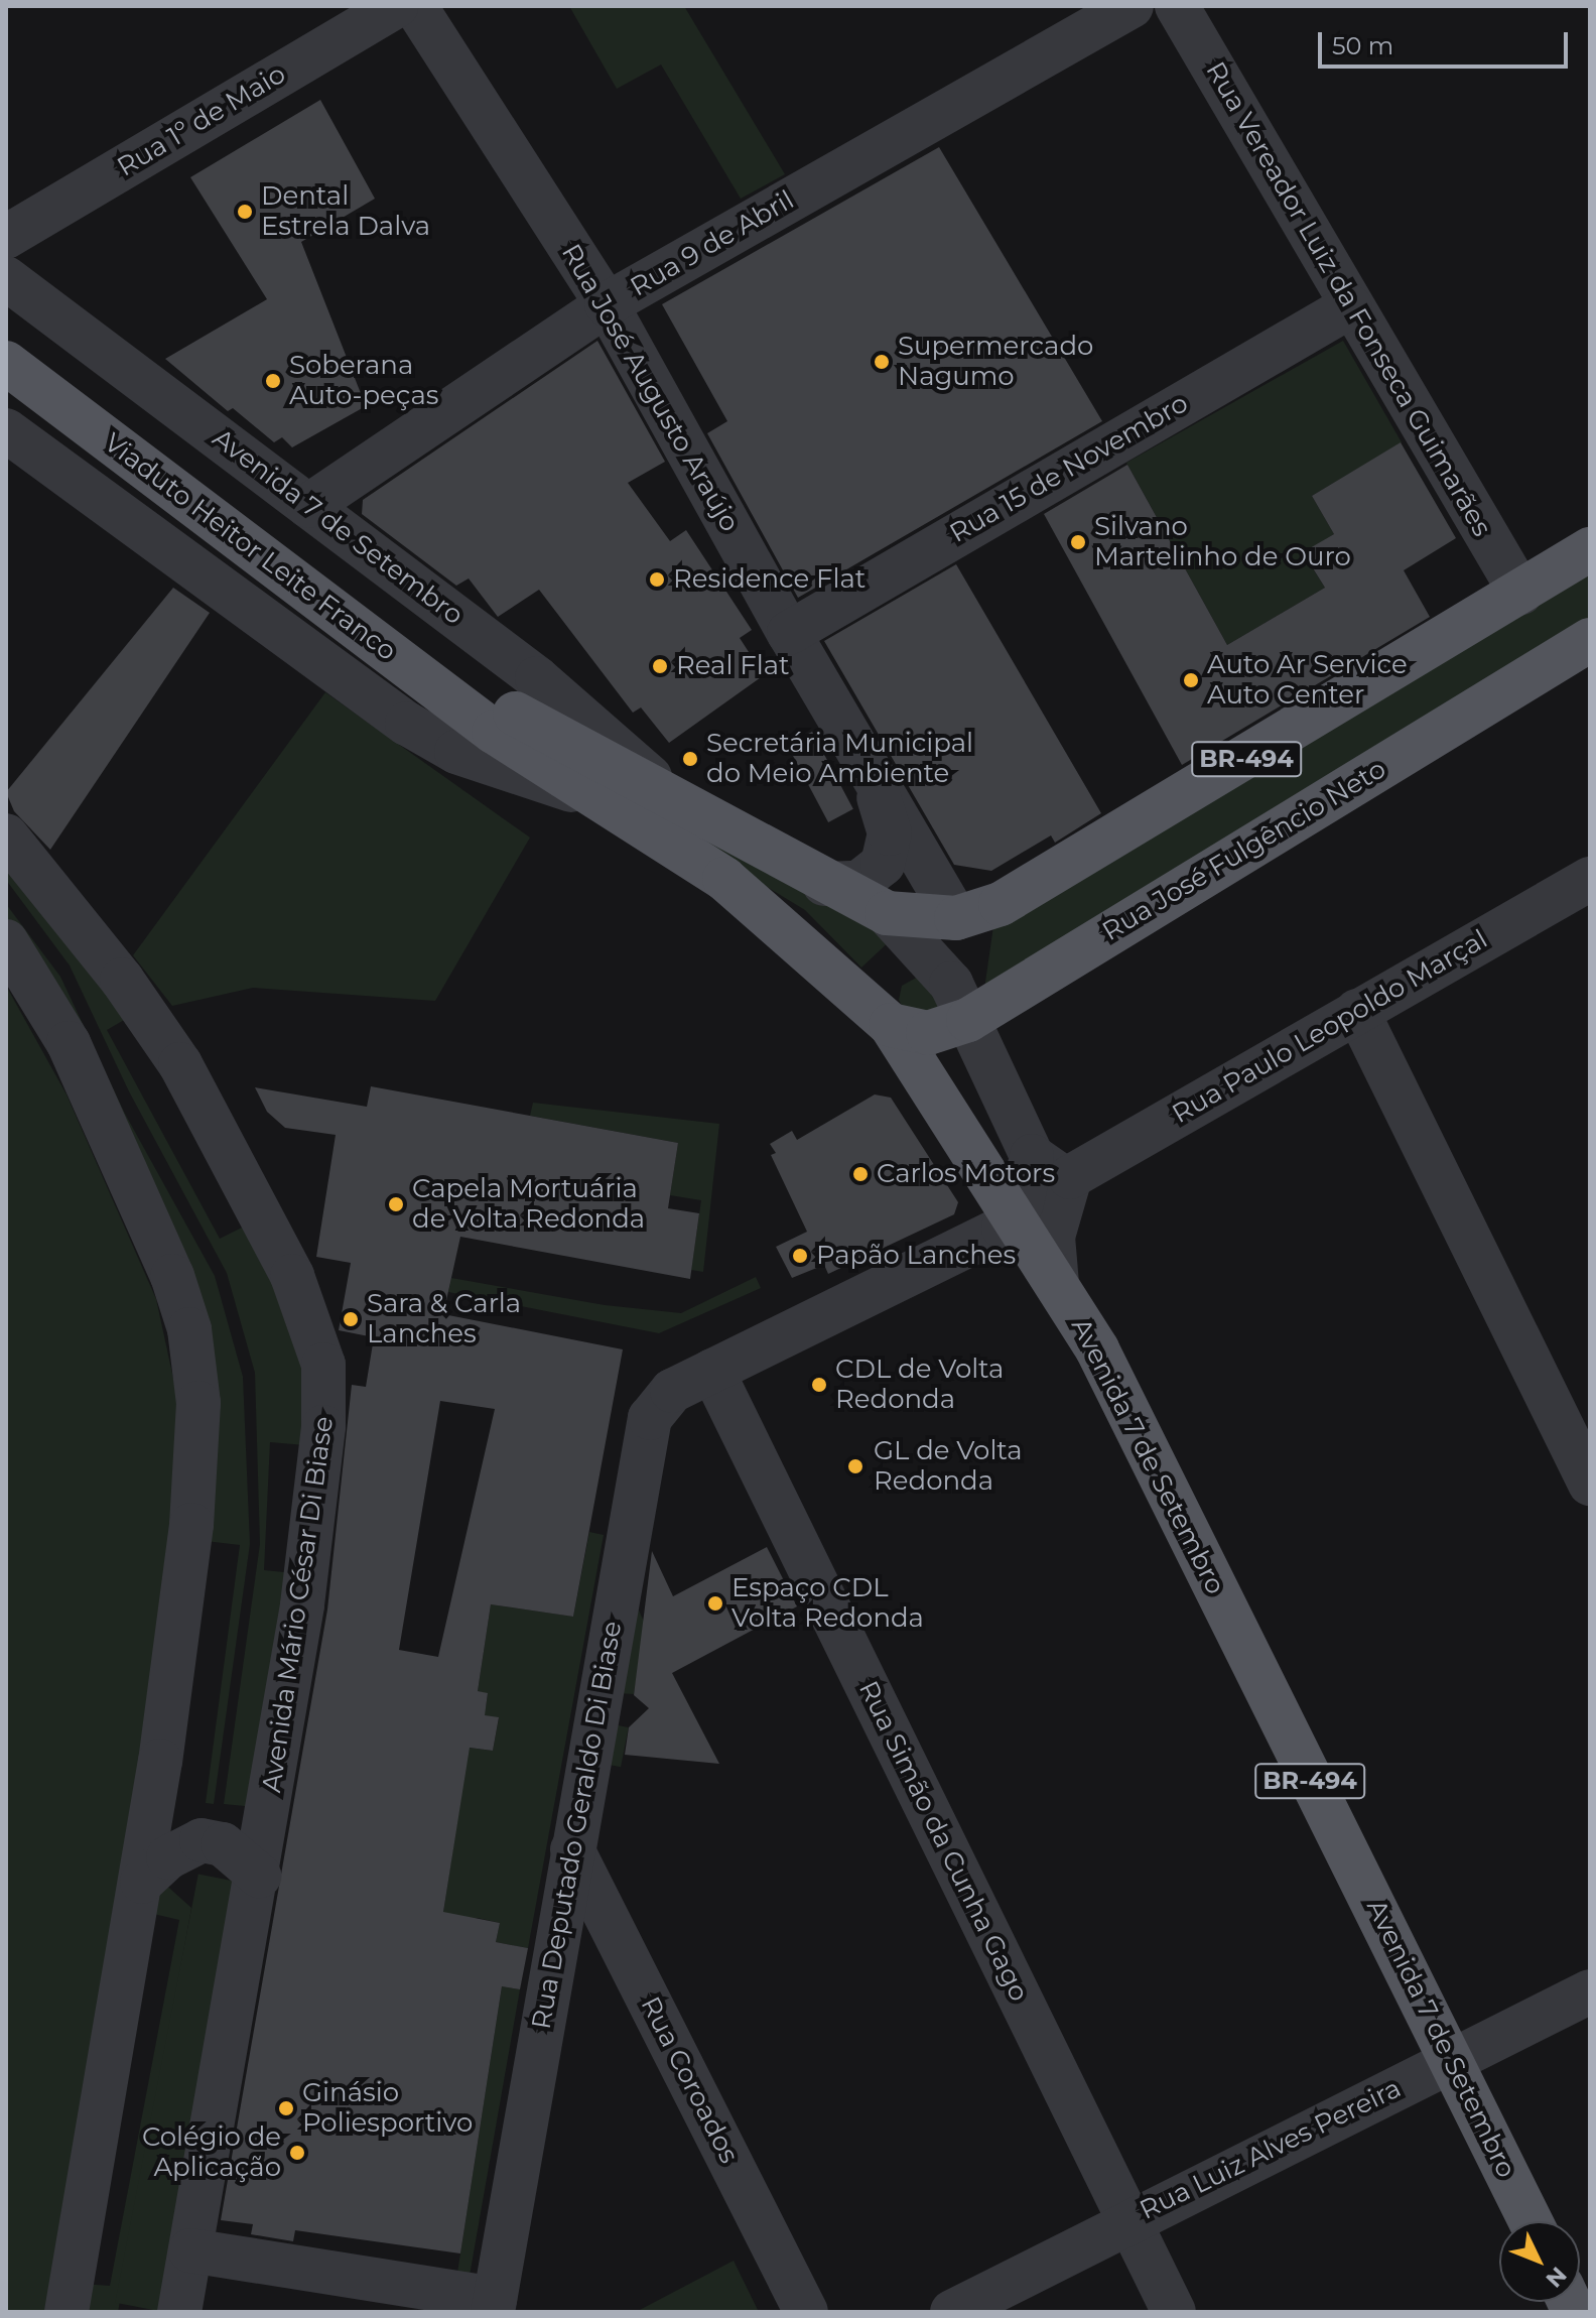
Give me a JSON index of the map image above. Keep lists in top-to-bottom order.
{
  "streets": {
    "main road": [
      "Avenida 7 de Setembro",
      "Viaduto Heitor Leite Franco",
      "BR-494",
      "Rua José Fulgêncio Neto"
    ],
    "street": [
      "Rua 1º de Maio",
      "Rua 9 de Abril",
      "Rua Vereador Luiz da Fonseca Guimarães",
      "Rua José Augusto Araújo",
      "Rua 15 de Novembro",
      "Rua Paulo Leopoldo Marçal",
      "Avenida Mário César Di Biase",
      "Rua Deputado Geraldo Di Biase",
      "Rua Simão da Cunha Gago",
      "Rua Coroados",
      "Rua Luiz Alves Pereira"
    ]
  },
  "crossings": [
    ["Rua 9 de Abril", "Rua José Augusto Araújo"],
    ["Rua 9 de Abril", "Avenida 7 de Setembro"],
    ["Rua Vereador Luiz da Fonseca Guimarães", "Rua 15 de Novembro"],
    ["Rua Vereador Luiz da Fonseca Guimarães", "BR-494"],
    ["Rua José Augusto Araújo", "Rua 15 de Novembro"],
    ["Rua José Augusto Araújo", "Avenida 7 de Setembro"],
    ["Rua José Augusto Araújo", "BR-494"],
    ["Avenida 7 de Setembro", "Viaduto Heitor Leite Franco"],
    ["Avenida 7 de Setembro", "BR-494"],
    ["Avenida 7 de Setembro", "Rua José Fulgêncio Neto"],
    ["Avenida 7 de Setembro", "Rua Luiz Alves Pereira"],
    ["Rua Deputado Geraldo Di Biase", "Rua Simão da Cunha Gago"],
    ["Rua Deputado Geraldo Di Biase", "Rua Coroados"],
    ["Rua Simão da Cunha Gago", "Rua Luiz Alves Pereira"]
  ],
  "places": [
    "Dental Estrela Dalva",
    "Supermercado Nagumo",
    "Soberana Auto-peças",
    "Silvano Martelinho de Ouro",
    "Residence Flat",
    "Real Flat",
    "Auto Ar Service Auto Center",
    "Secretária Municipal do Meio Ambiente",
    "Carlos Motors",
    "Capela Mortuária de Volta Redonda",
    "Papão Lanches",
    "Sara & Carla Lanches",
    "CDL de Volta Redonda",
    "GL de Volta Redonda",
    "Espaço CDL Volta Redonda",
    "Ginásio Poliesportivo",
    "Colégio de Aplicação"
  ],
  "scale_bar": "50 m",
  "north": "bottom right"
}
